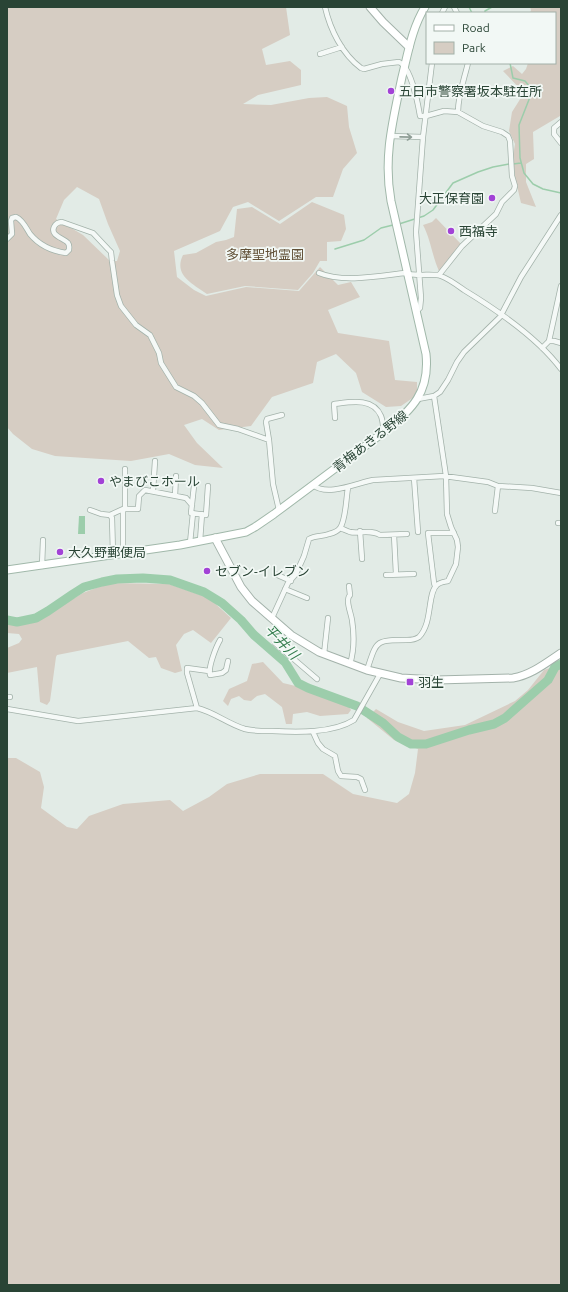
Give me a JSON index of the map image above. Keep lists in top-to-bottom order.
{
  "streets": {
    "main road": ["青梅あきる野線"]
  },
  "water": ["平井川"],
  "parks": ["多摩聖地霊園"],
  "places": {
    "other": [
      "五日市警察署坂本駐在所",
      "大正保育園",
      "西福寺",
      "やまびこホール",
      "大久野郵便局",
      "セブン-イレブン"
    ],
    "transit": ["羽生"]
  },
  "legend": ["Road", "Park"]
}
